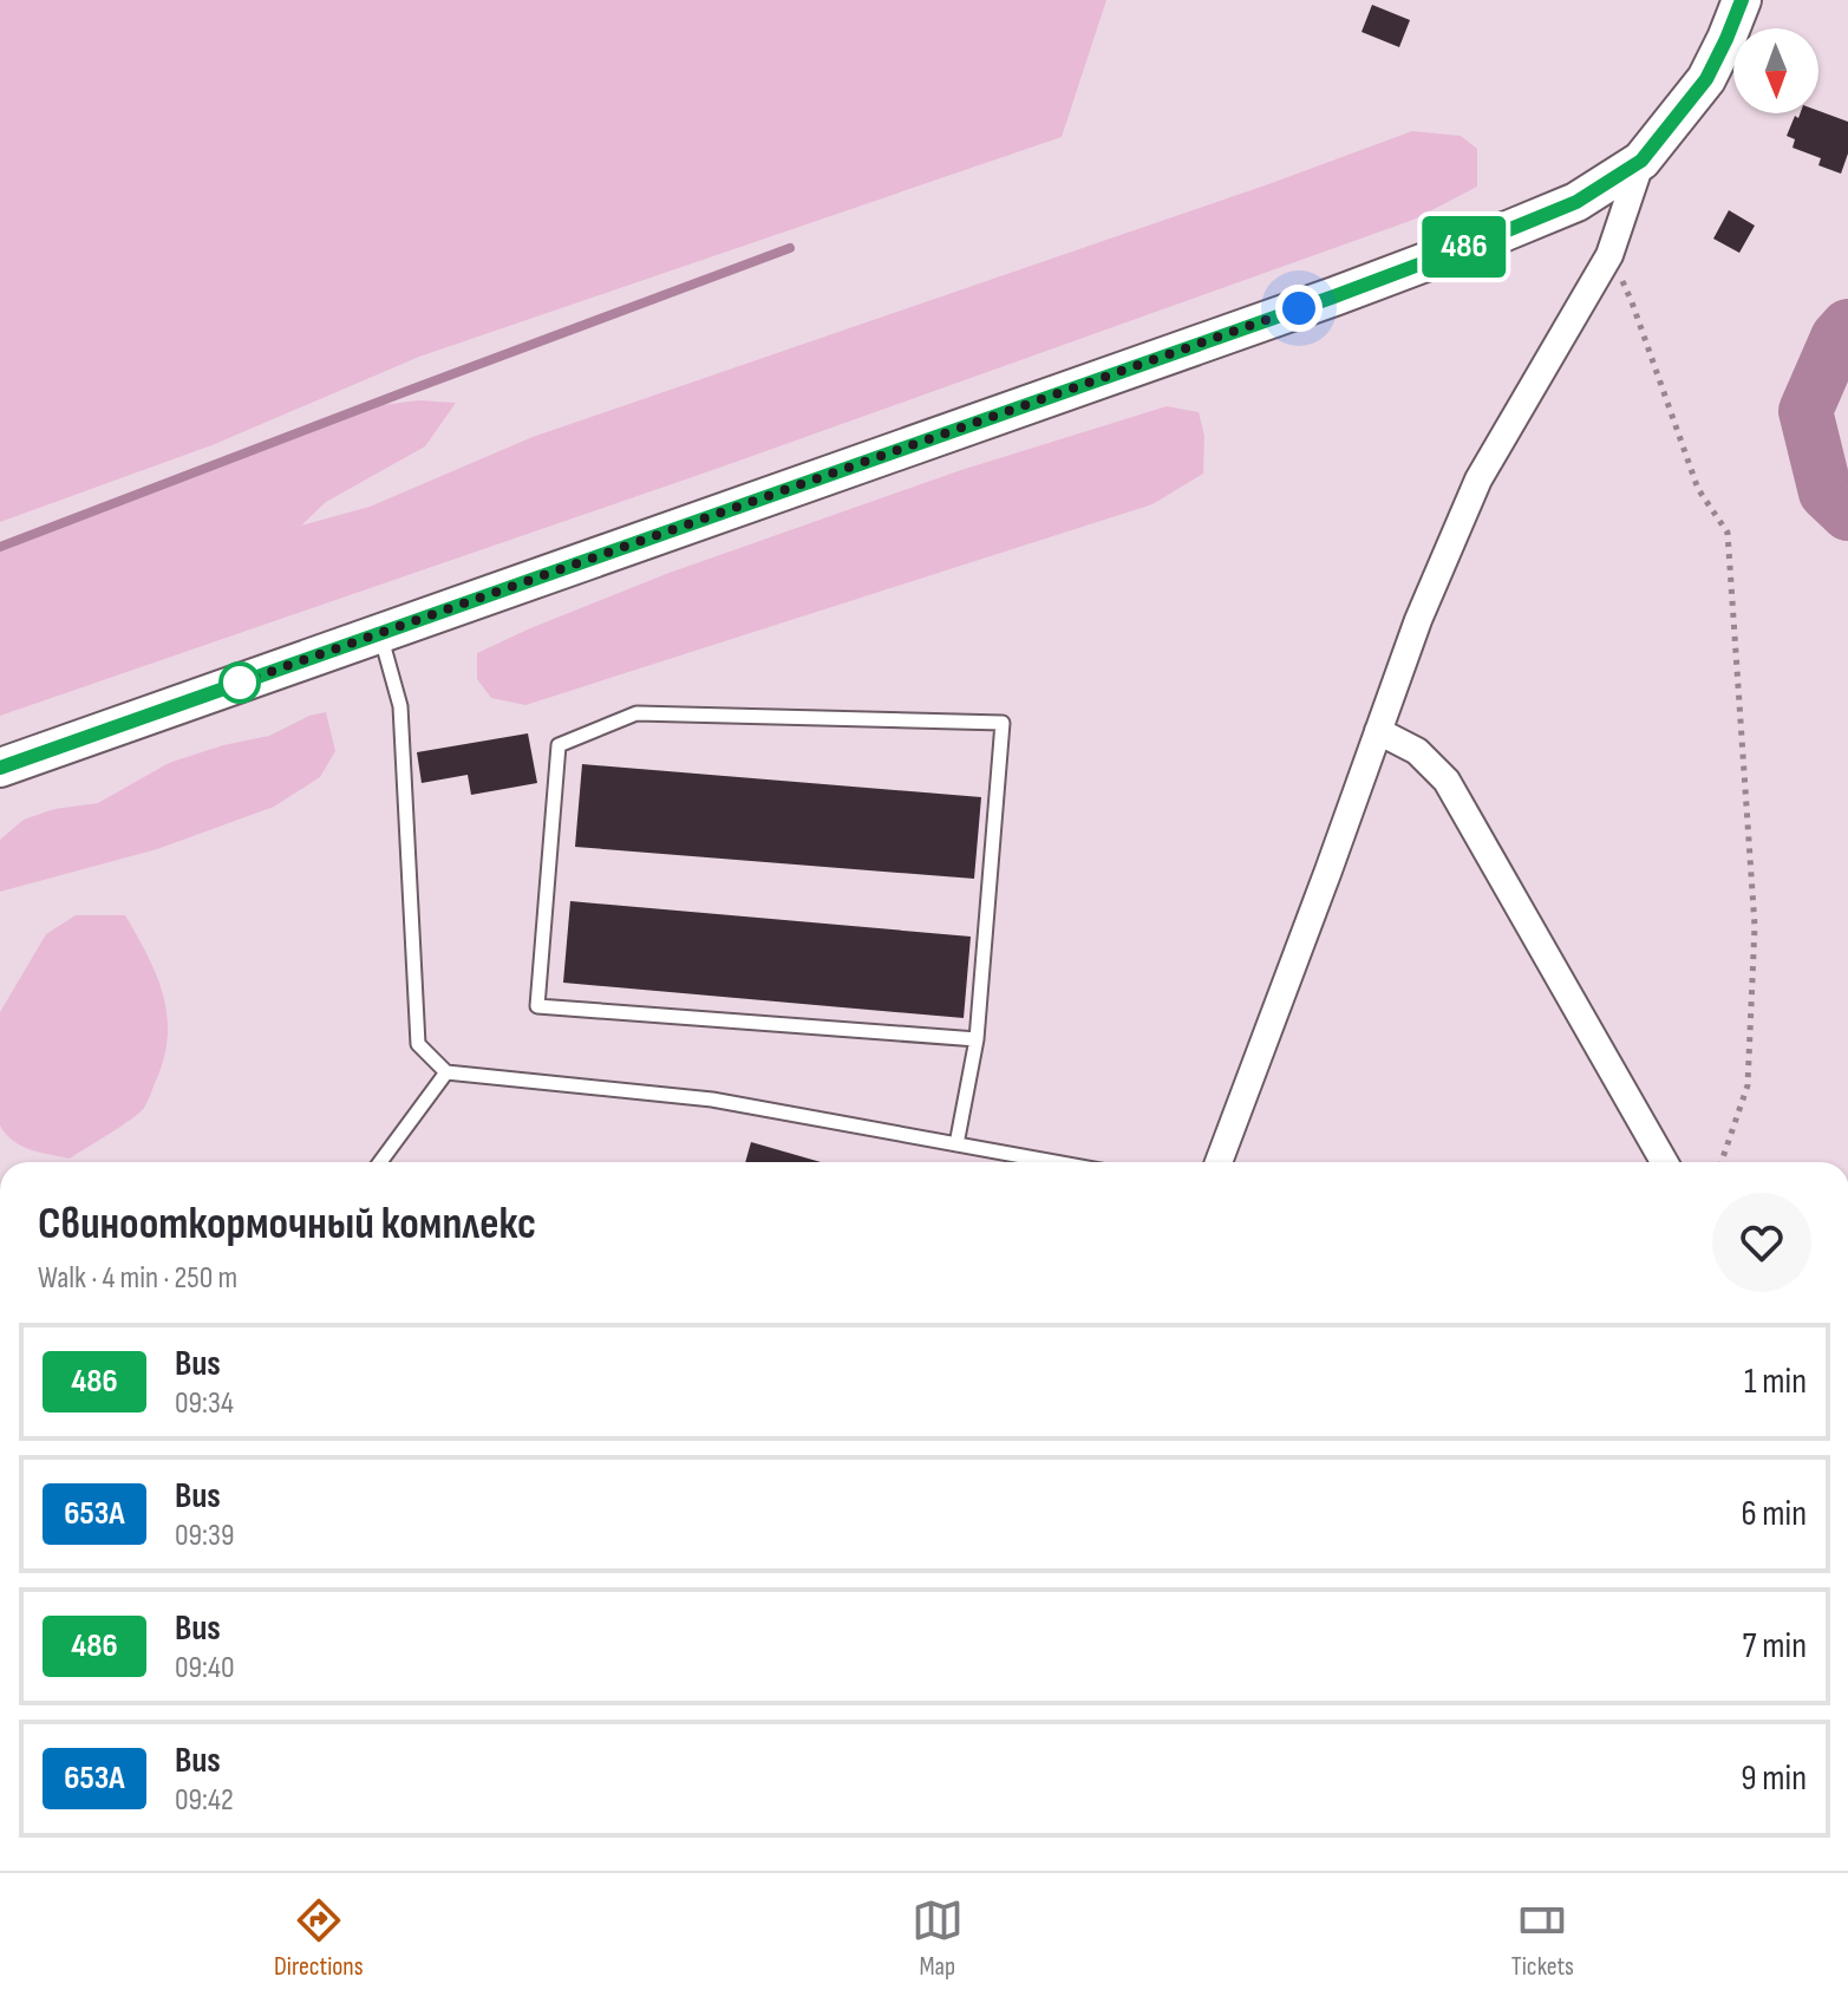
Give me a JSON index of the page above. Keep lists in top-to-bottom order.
{
  "lines": ["bus line 486"],
  "north": "bottom",
  "page": {
    "on_map": "486",
    "heading": ["Свинооткормочный комплекс", "Walk · 4 min · 250 m"],
    "list": [
      {
        "mark": "486",
        "name": "Bus",
        "note": "09:34",
        "value": "1 min"
      },
      {
        "mark": "653А",
        "name": "Bus",
        "note": "09:39",
        "value": "6 min"
      },
      {
        "mark": "486",
        "name": "Bus",
        "note": "09:40",
        "value": "7 min"
      },
      {
        "mark": "653А",
        "name": "Bus",
        "note": "09:42",
        "value": "9 min"
      }
    ],
    "tabs": ["Directions", "Map", "Tickets"]
  }
}
